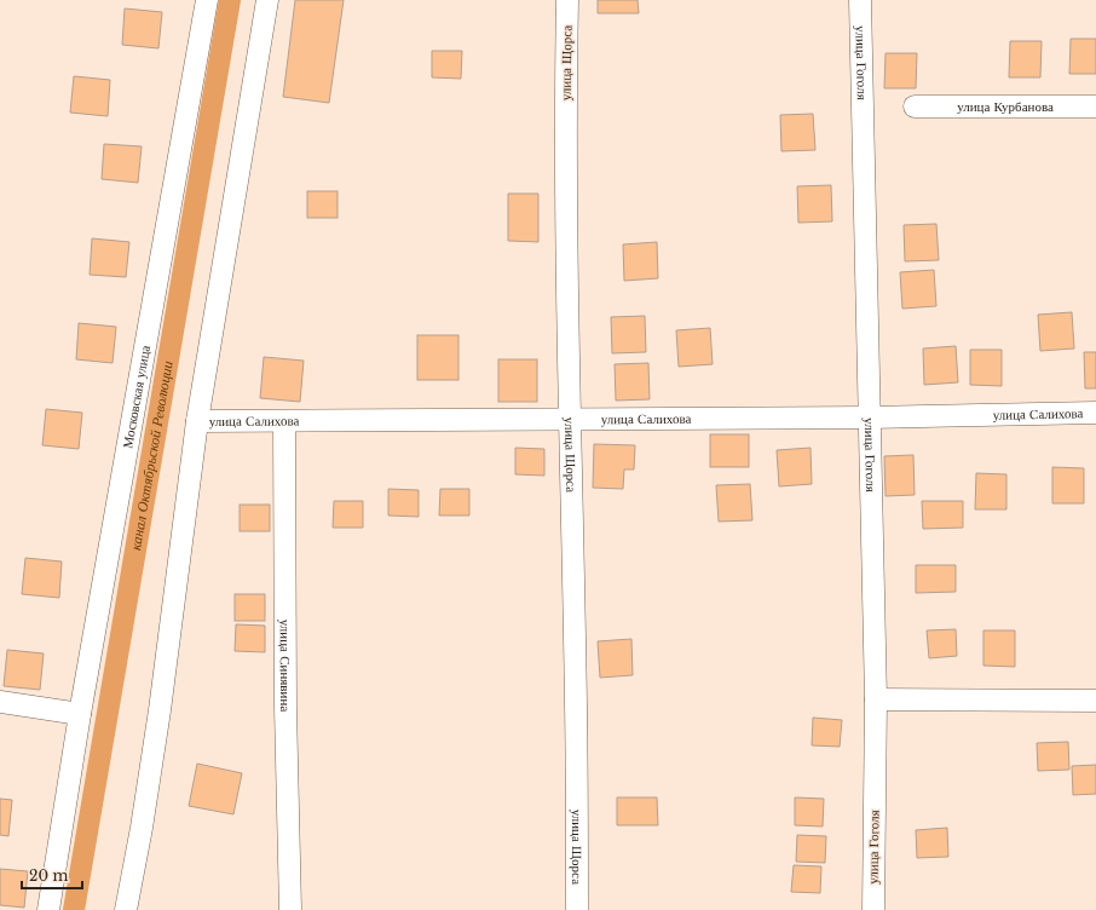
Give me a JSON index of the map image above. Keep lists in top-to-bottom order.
{
  "streets": {
    "street": [
      "улица Щорса",
      "улица Гоголя",
      "улица Курбанова",
      "Московская улица",
      "улица Салихова",
      "улица Синявина"
    ]
  },
  "crossings": [
    ["улица Щорса", "улица Салихова"],
    ["улица Гоголя", "улица Салихова"],
    ["улица Салихова", "улица Синявина"]
  ],
  "water": ["канал Октябрьской Революции"],
  "scale_bar": "20 m"
}
